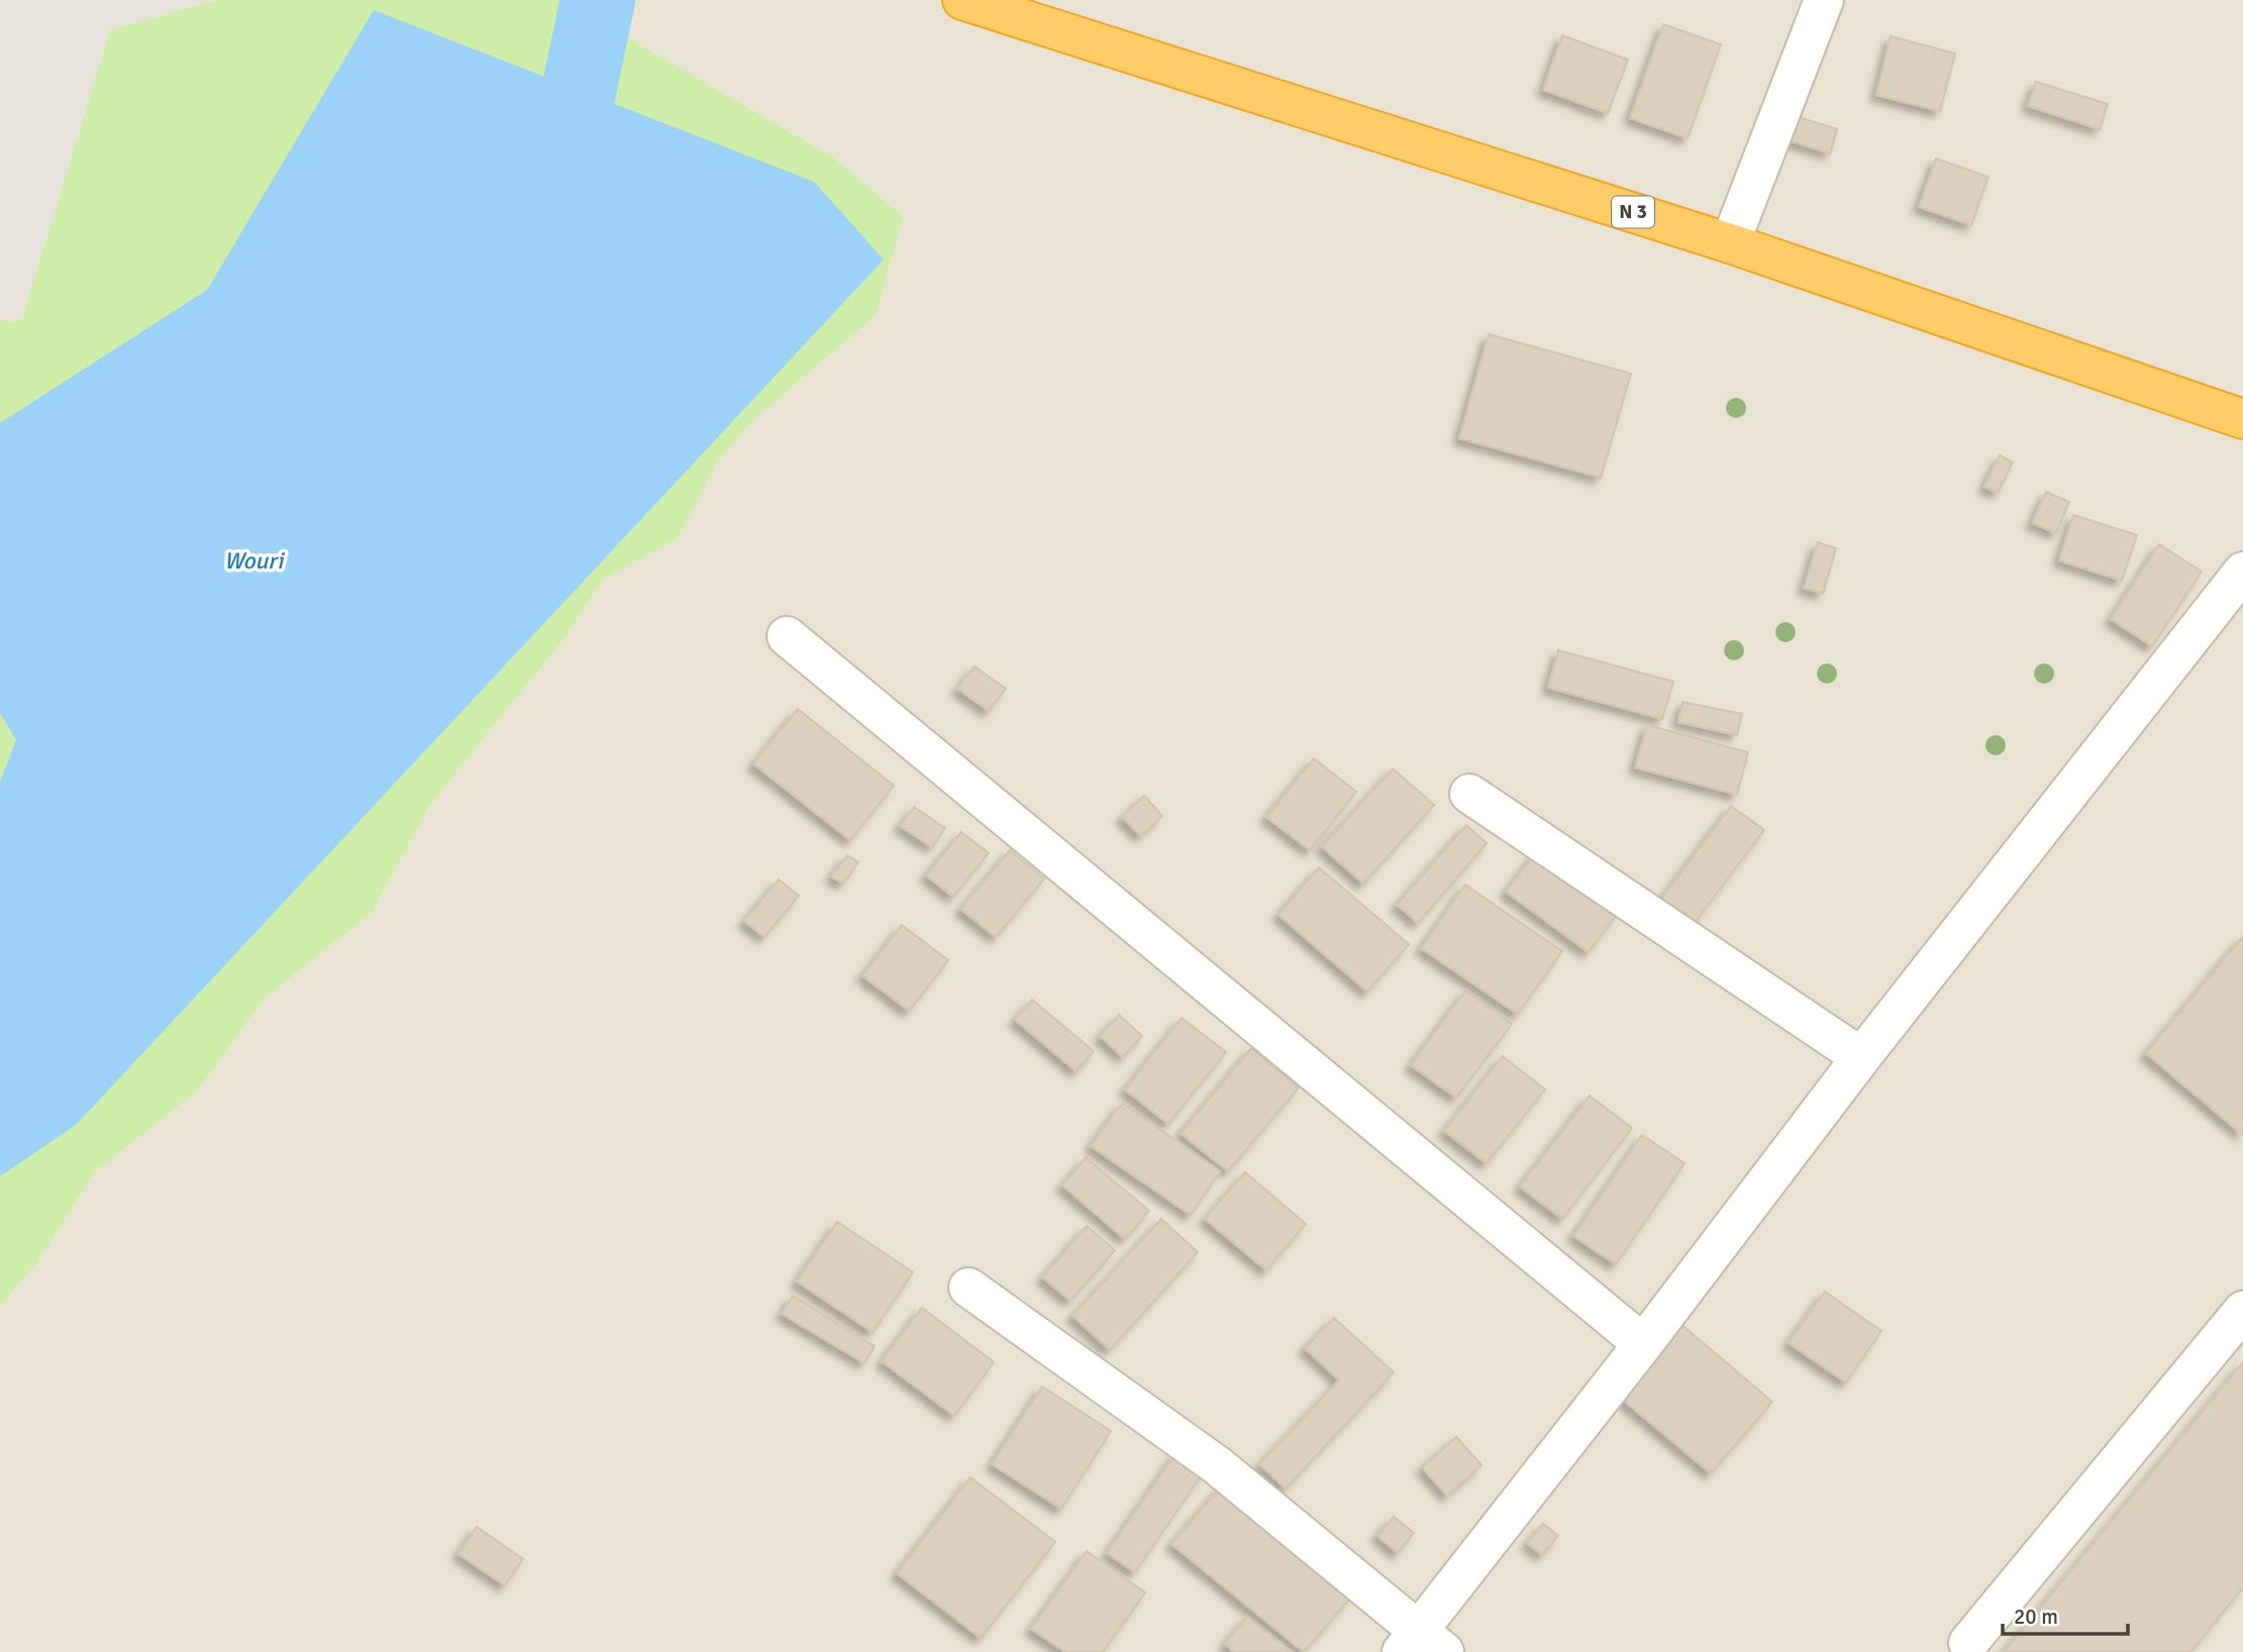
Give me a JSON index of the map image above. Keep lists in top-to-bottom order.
{
  "streets": {
    "highway": ["N 3"]
  },
  "water": ["Wouri"],
  "scale_bar": "20 m"
}
